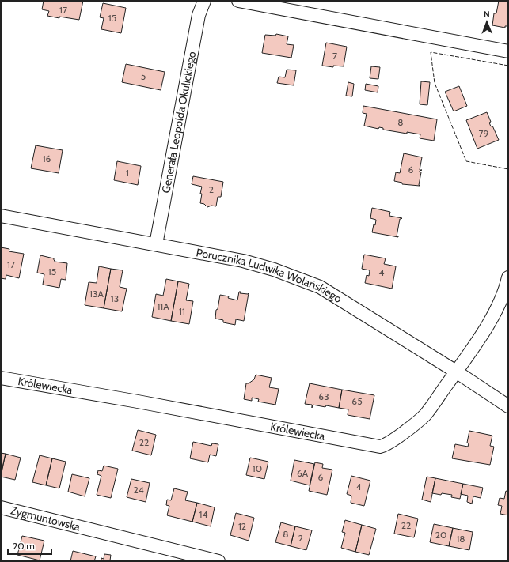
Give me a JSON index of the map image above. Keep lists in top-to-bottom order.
{
  "streets": {
    "street": [
      "Generała Leopolda Okulickiego",
      "Porucznika Ludwika Wolańskiego",
      "Królewiecka",
      "Zygmuntowska"
    ]
  },
  "crossings": [
    ["Generała Leopolda Okulickiego", "Porucznika Ludwika Wolańskiego"],
    ["Porucznika Ludwika Wolańskiego", "Królewiecka"]
  ],
  "house_numbers": [
    "17",
    "15",
    "7",
    "5",
    "8",
    "79",
    "16",
    "6",
    "1",
    "2",
    "17",
    "15",
    "4",
    "13A",
    "13",
    "11A",
    "11",
    "63",
    "65",
    "22",
    "10",
    "6A",
    "6",
    "4",
    "24",
    "14",
    "22",
    "12",
    "8",
    "20",
    "2",
    "18"
  ],
  "scale_bar": "20 m",
  "north": "top"
}
